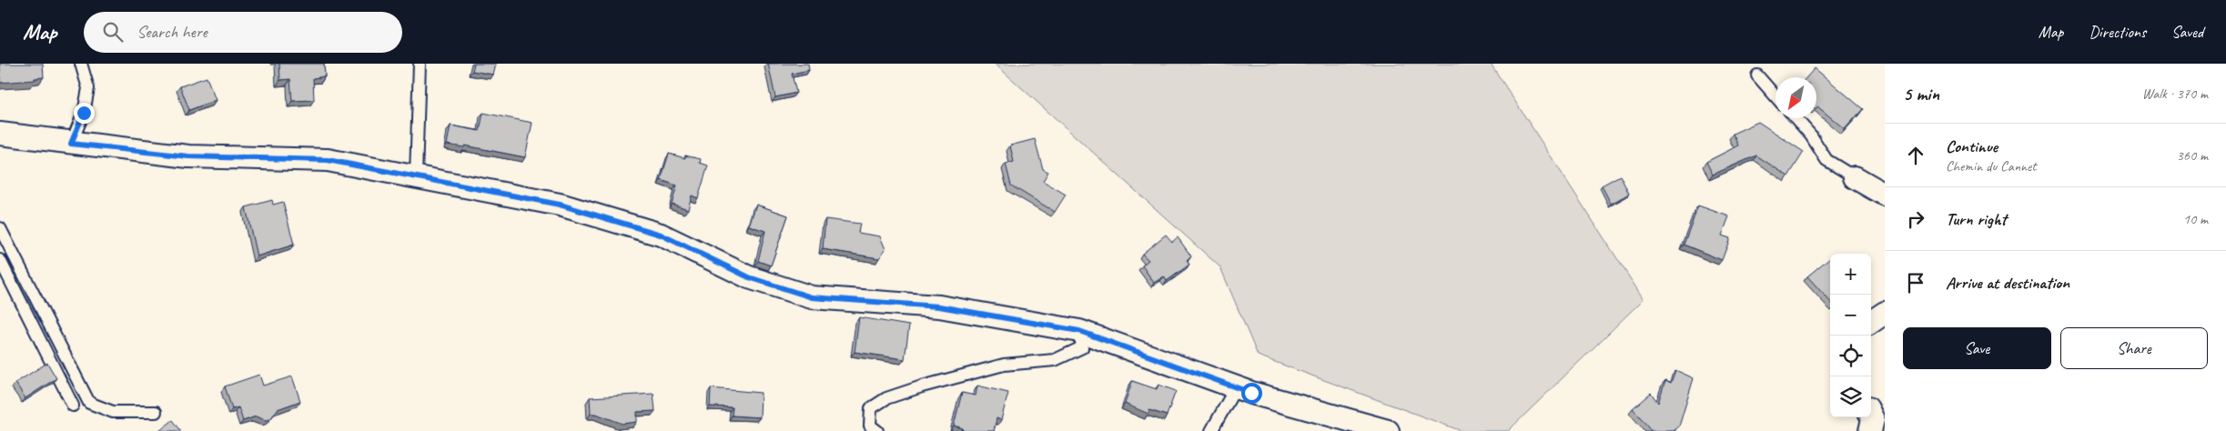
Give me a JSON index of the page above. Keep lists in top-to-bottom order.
{
  "north": "bottom left",
  "page": {
    "header": "Map",
    "search": "Search here",
    "nav": ["Map", "Directions", "Saved"],
    "heading": ["5 min", "Walk · 370 m"],
    "list": [
      ["Continue", "Chemin du Cannet", "360 m"],
      ["Turn right", "10 m"],
      "Arrive at destination"
    ],
    "map_buttons": ["+", "−"],
    "buttons": ["Save", "Share"]
  }
}
